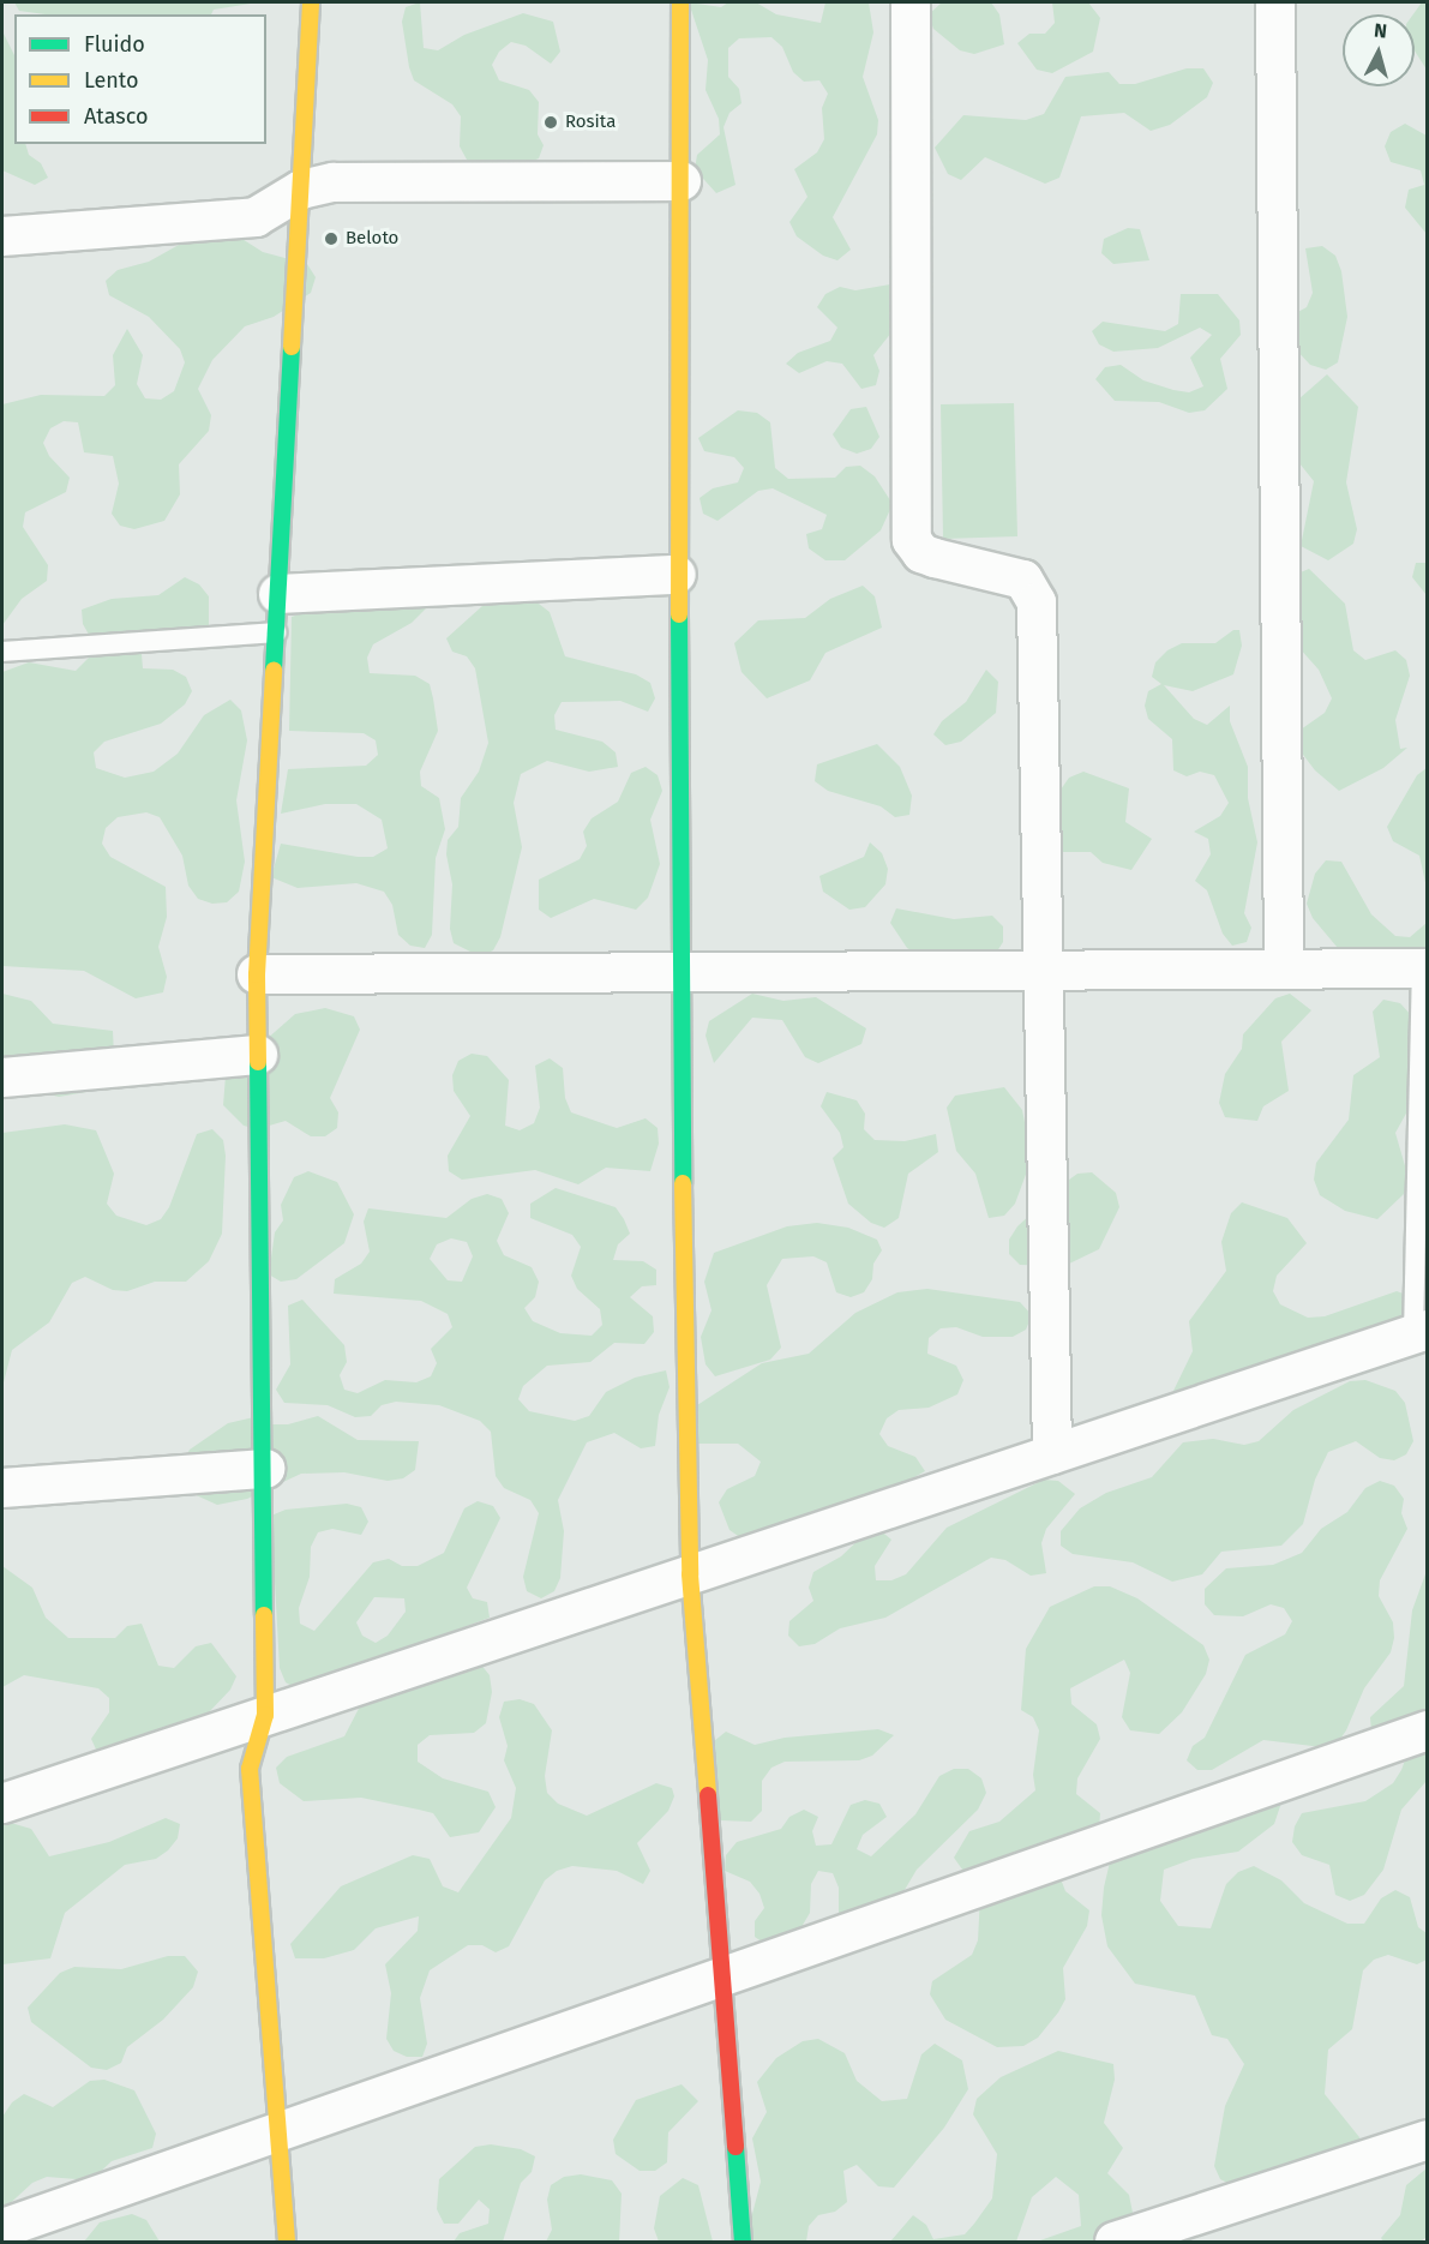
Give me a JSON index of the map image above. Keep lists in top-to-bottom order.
{
  "places": ["Rosita", "Beloto"],
  "legend": ["Fluido", "Lento", "Atasco"],
  "north": "top"
}
